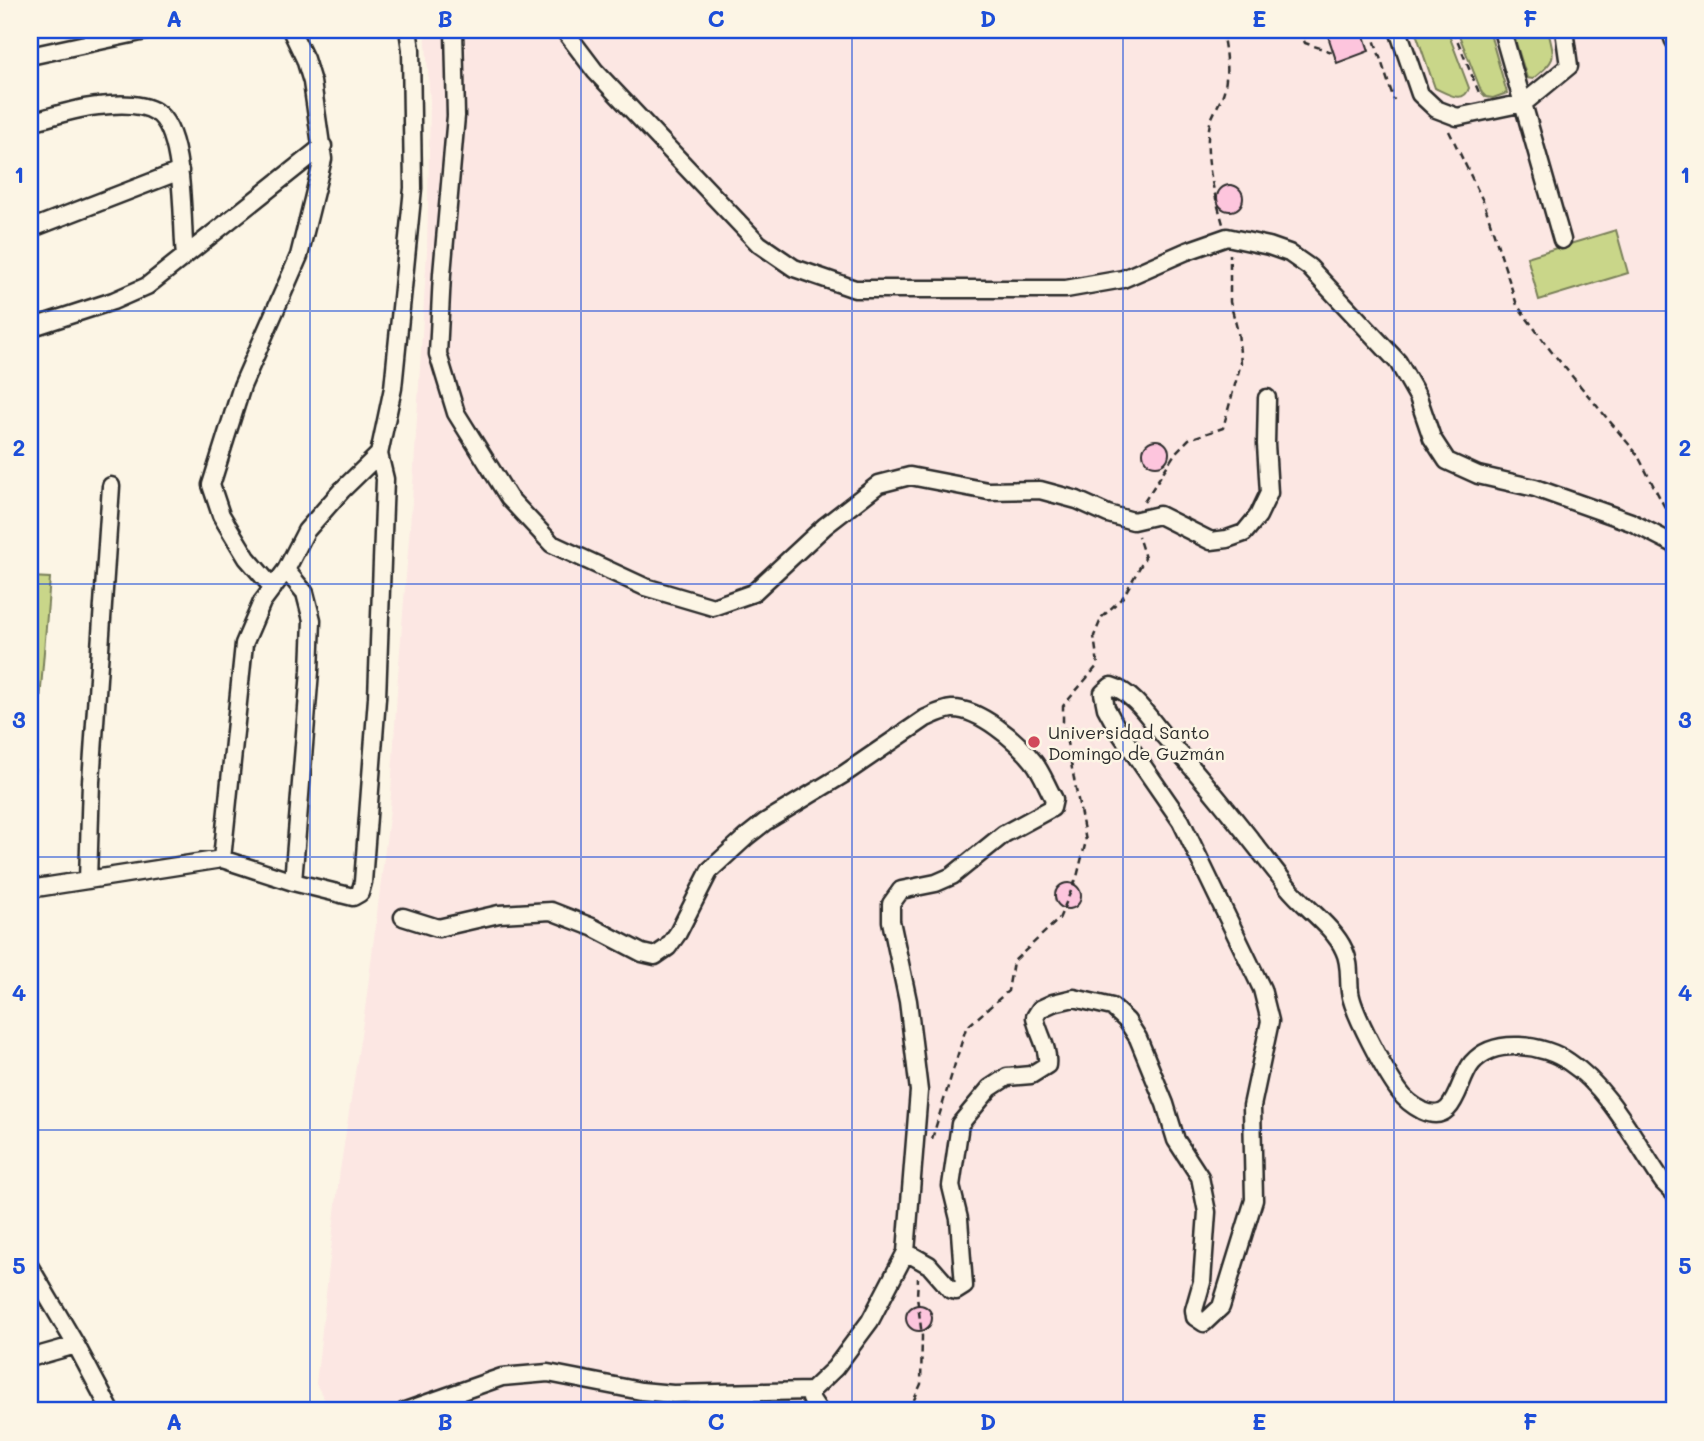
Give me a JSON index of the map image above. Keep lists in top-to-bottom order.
{
  "places": ["Universidad Santo Domingo de Guzmán"],
  "grid": {
    "columns": [
      "A",
      "B",
      "C",
      "D",
      "E",
      "F"
    ],
    "rows": [
      "1",
      "2",
      "3",
      "4",
      "5"
    ]
  }
}
